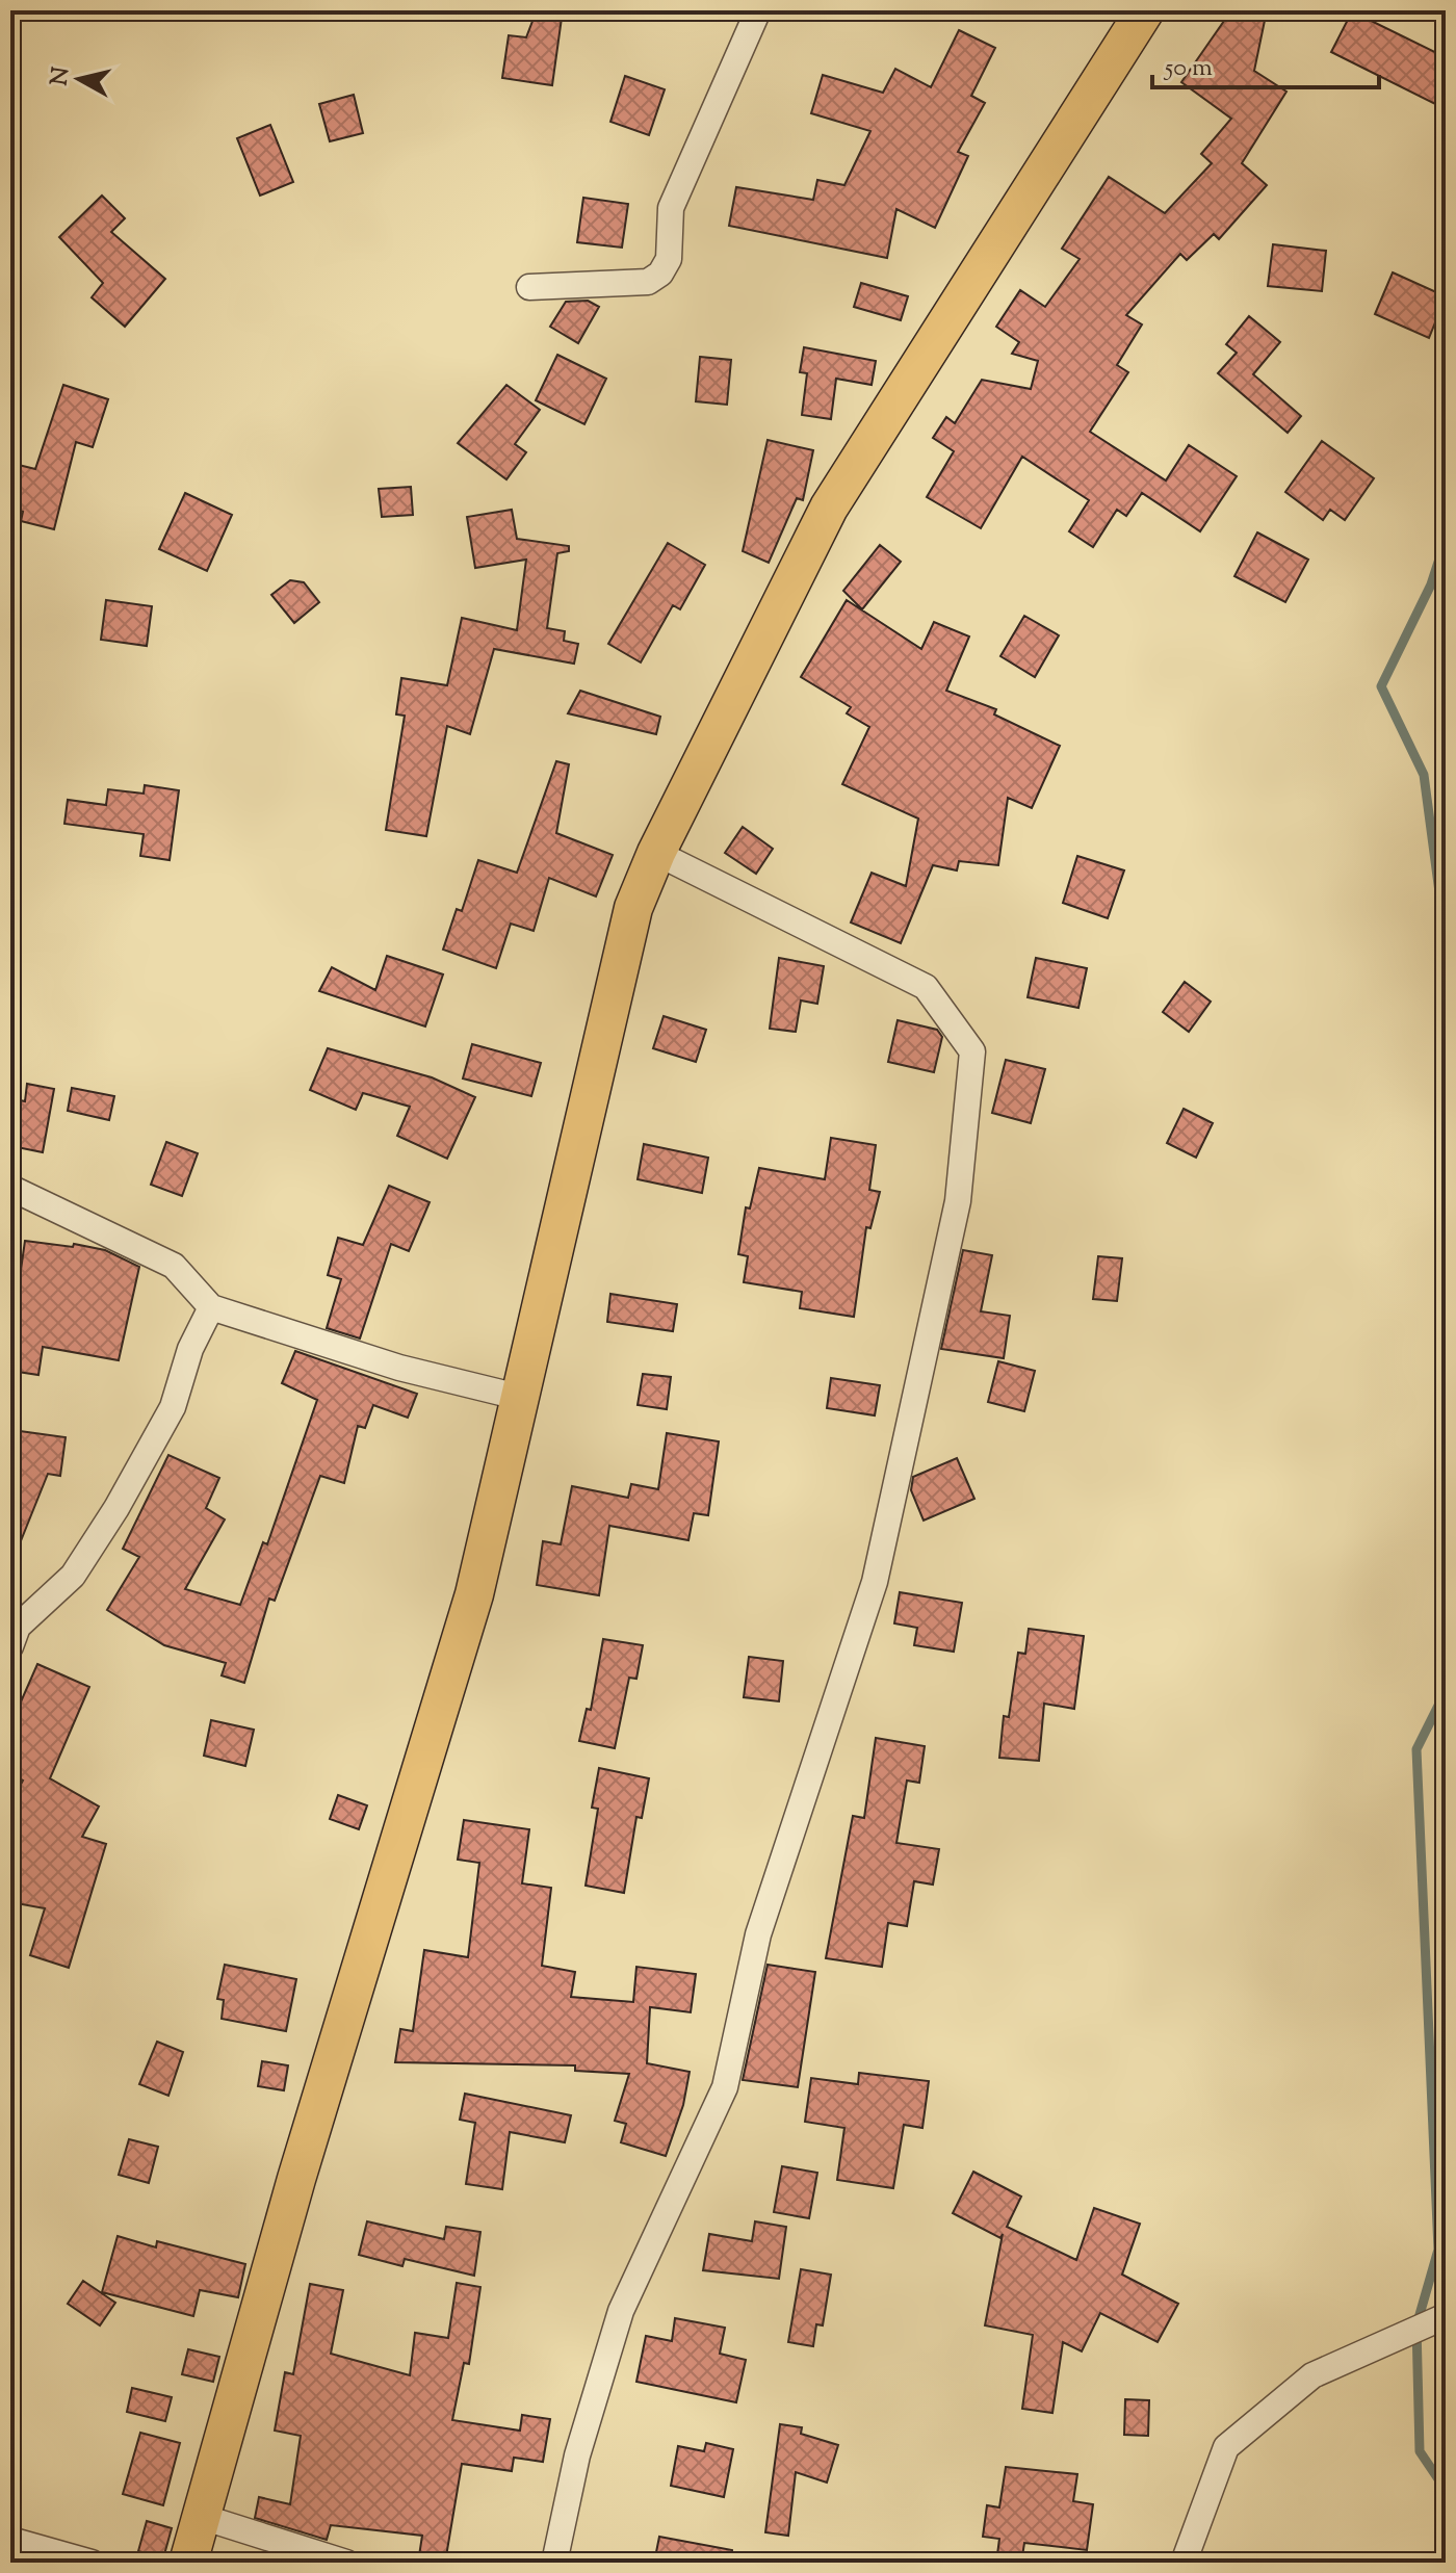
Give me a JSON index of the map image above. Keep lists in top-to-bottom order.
{
  "scale_bar": "50 m",
  "north": "left"
}
